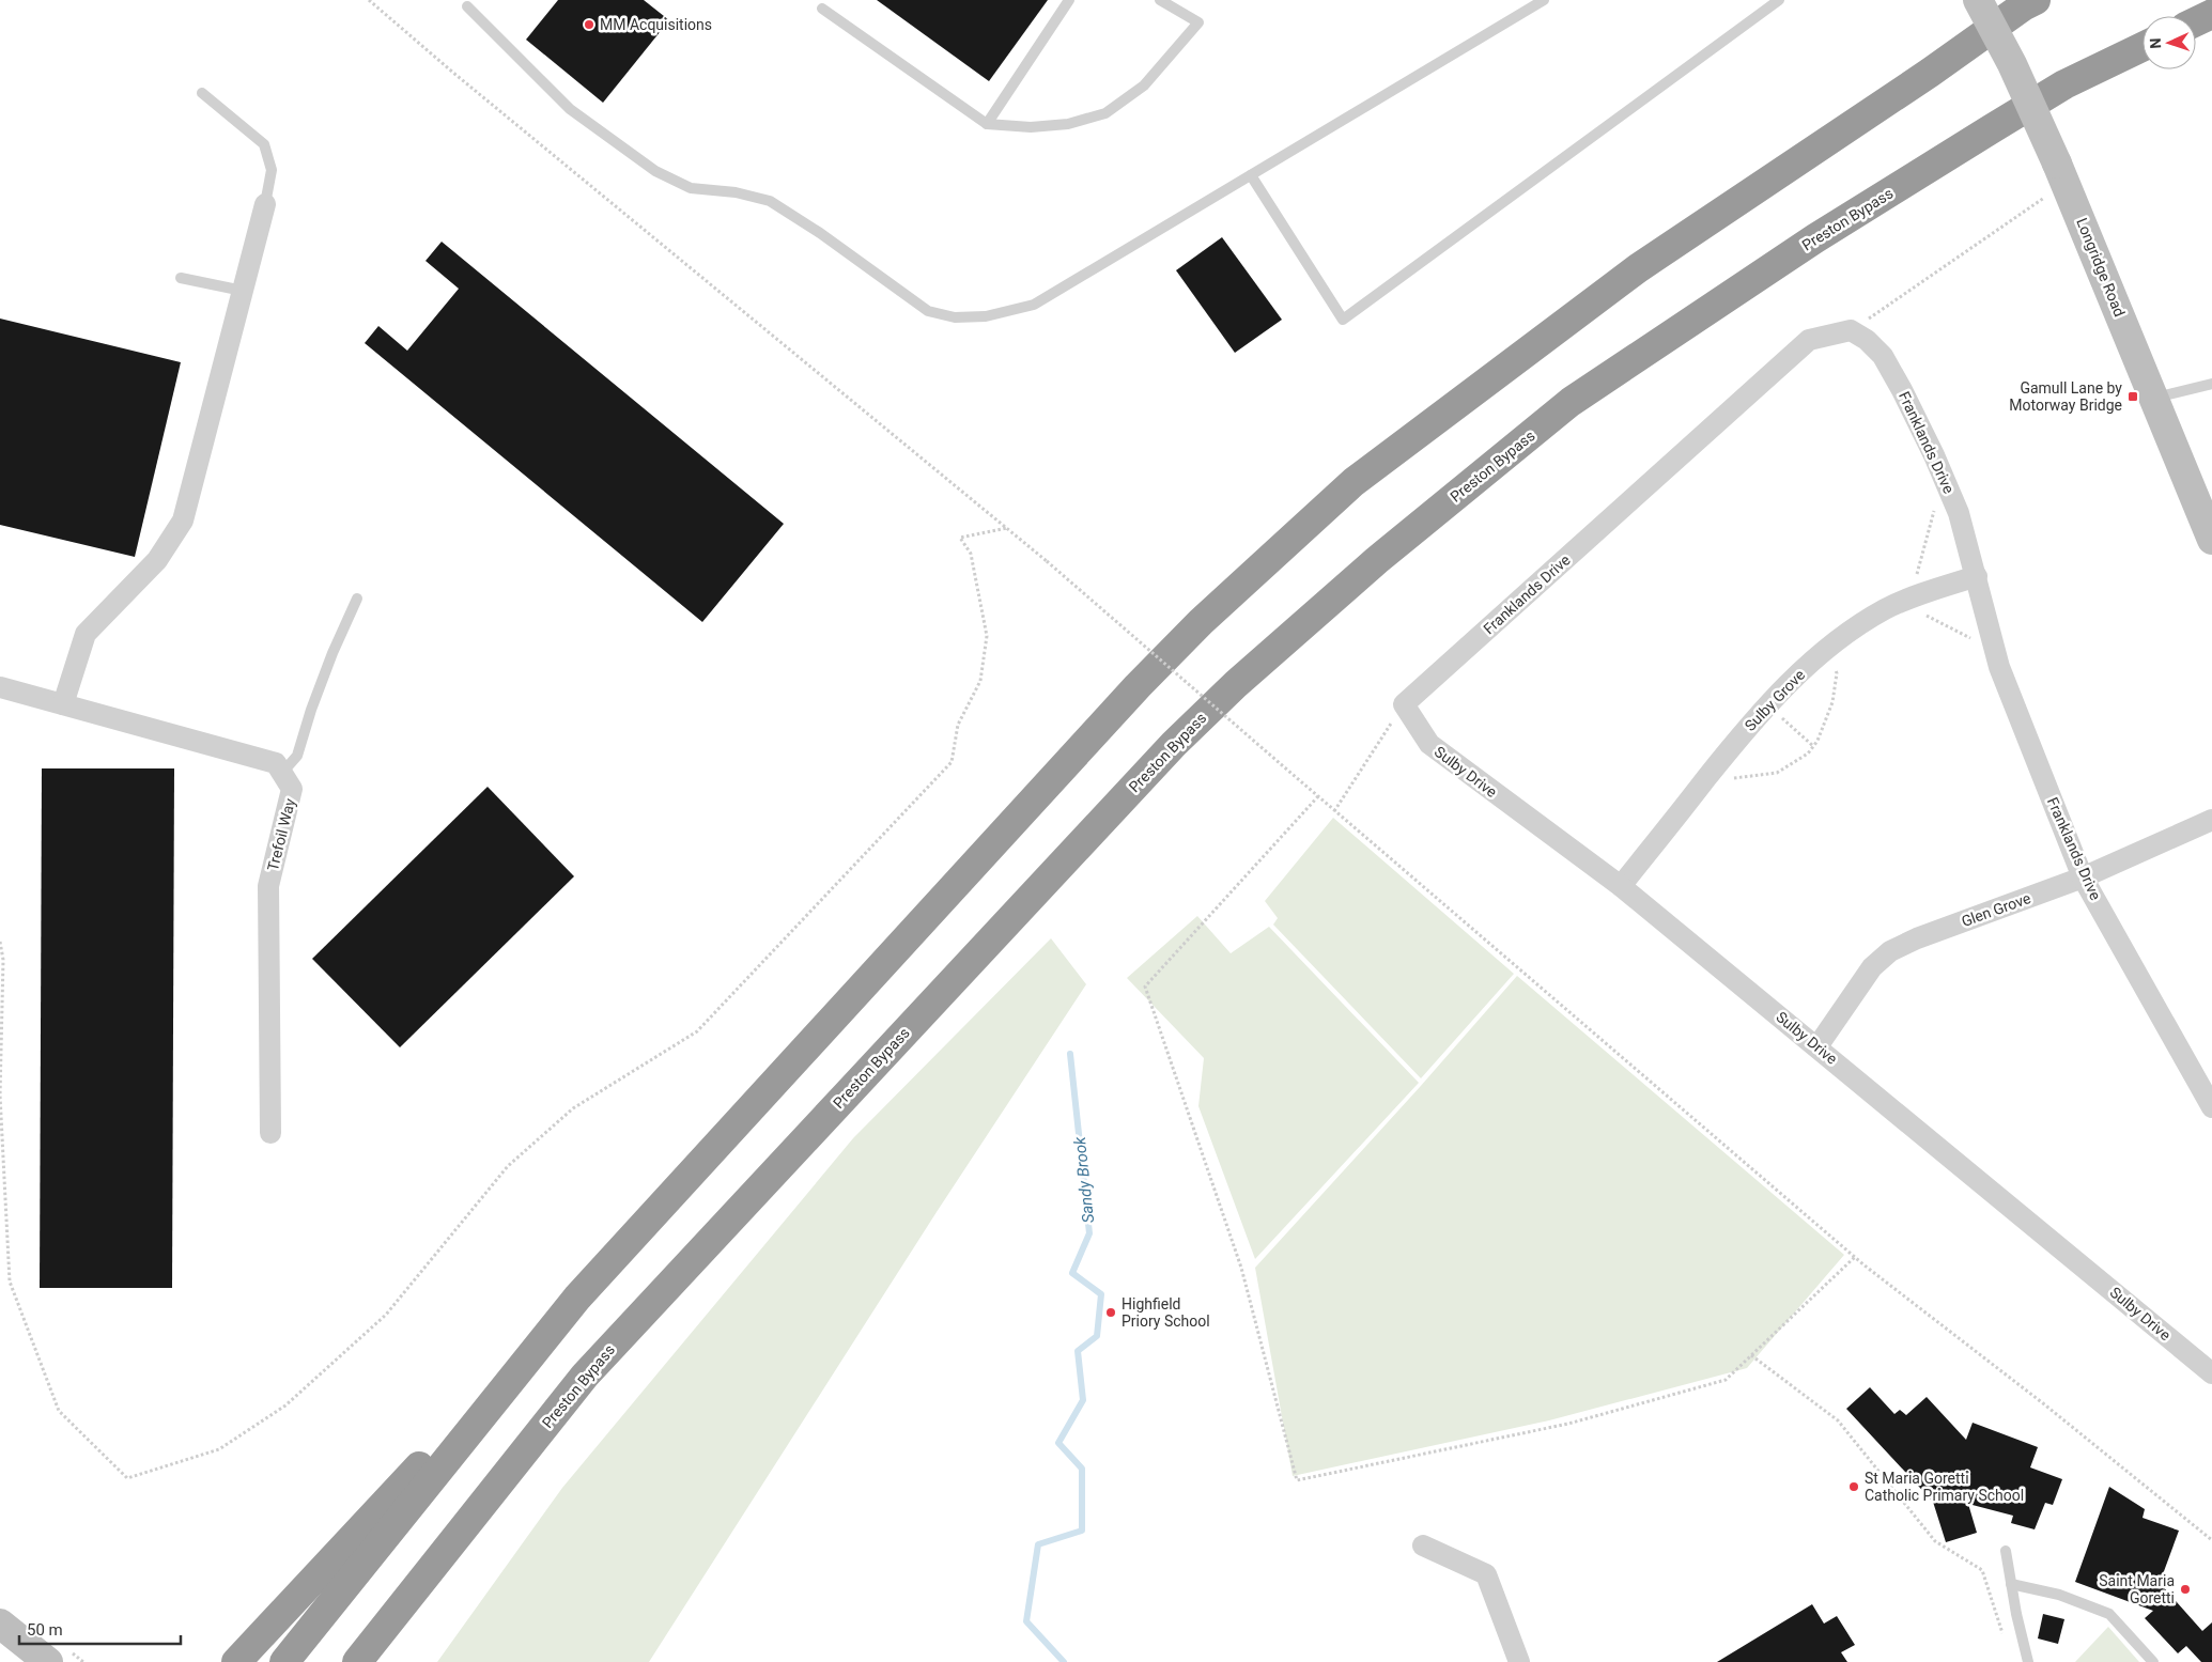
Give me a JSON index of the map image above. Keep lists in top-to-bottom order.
{
  "streets": {
    "highway": ["Preston Bypass"],
    "main road": ["Longridge Road"],
    "street": [
      "Franklands Drive",
      "Sulby Grove",
      "Sulby Drive",
      "Trefoil Way",
      "Glen Grove"
    ]
  },
  "crossings": [
    ["Franklands Drive", "Sulby Grove"],
    ["Franklands Drive", "Sulby Drive"],
    ["Franklands Drive", "Glen Grove"],
    ["Sulby Grove", "Sulby Drive"],
    ["Sulby Drive", "Glen Grove"]
  ],
  "water": ["Sandy Brook"],
  "places": {
    "other": [
      "MM Acquisitions",
      "Highfield Priory School",
      "St Maria Goretti Catholic Primary School",
      "Saint Maria Goretti"
    ],
    "transit": ["Gamull Lane by Motorway Bridge"]
  },
  "scale_bar": "50 m",
  "north": "left"
}
